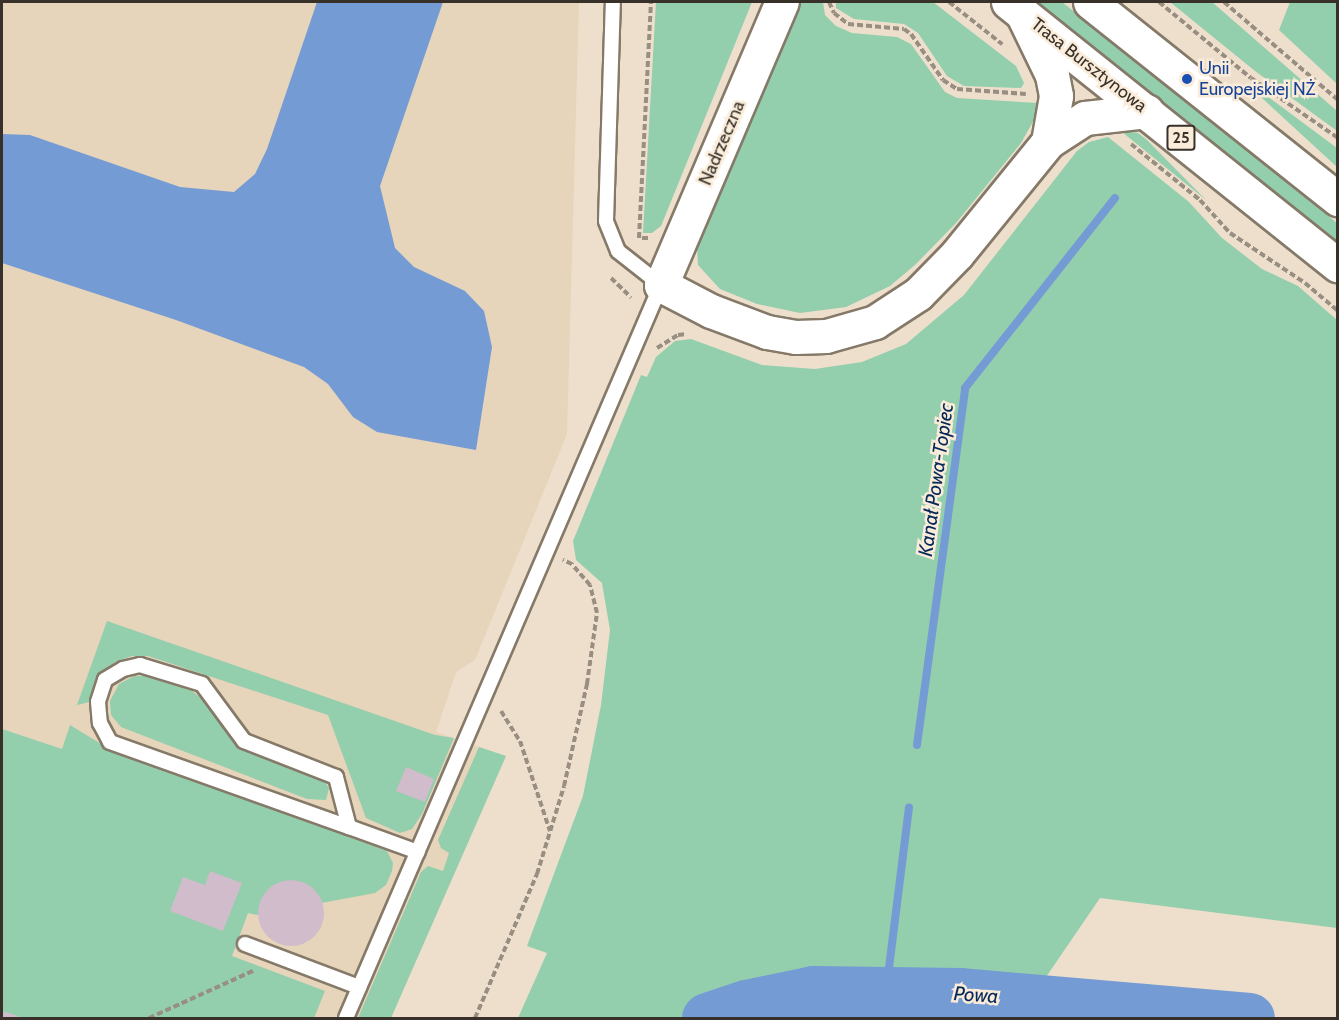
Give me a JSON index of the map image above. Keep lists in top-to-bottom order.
{
  "streets": {
    "main road": ["Trasa Bursztynowa", "25", "Nadrzeczna"]
  },
  "water": ["Kanał Powa-Topiec", "Powa"],
  "places": ["Unii Europejskiej NŻ"]
}
